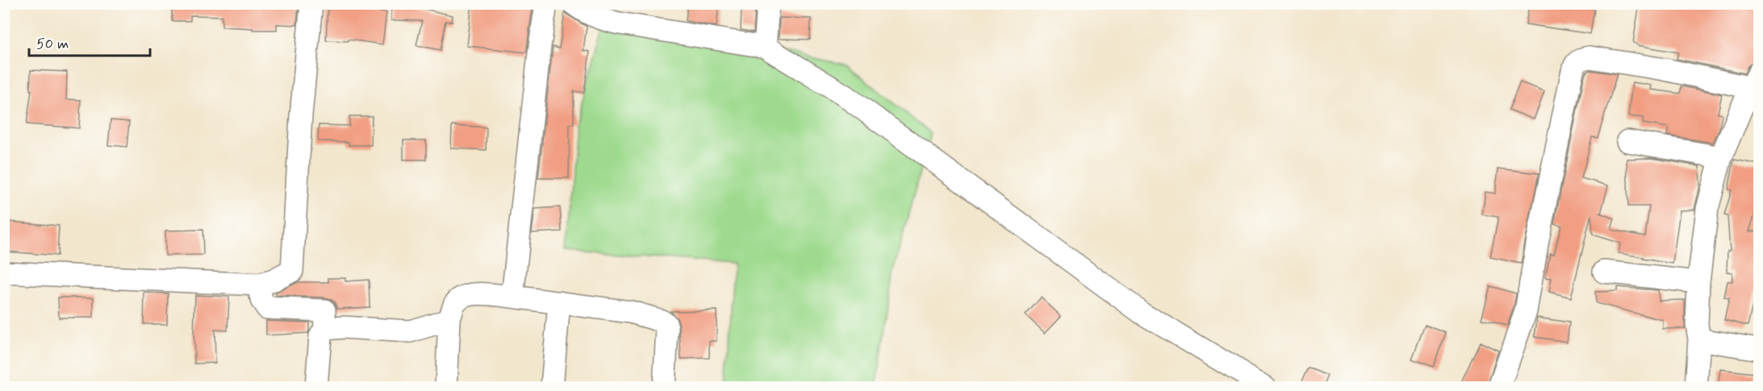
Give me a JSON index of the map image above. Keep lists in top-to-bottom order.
{
  "scale_bar": "50 m"
}
